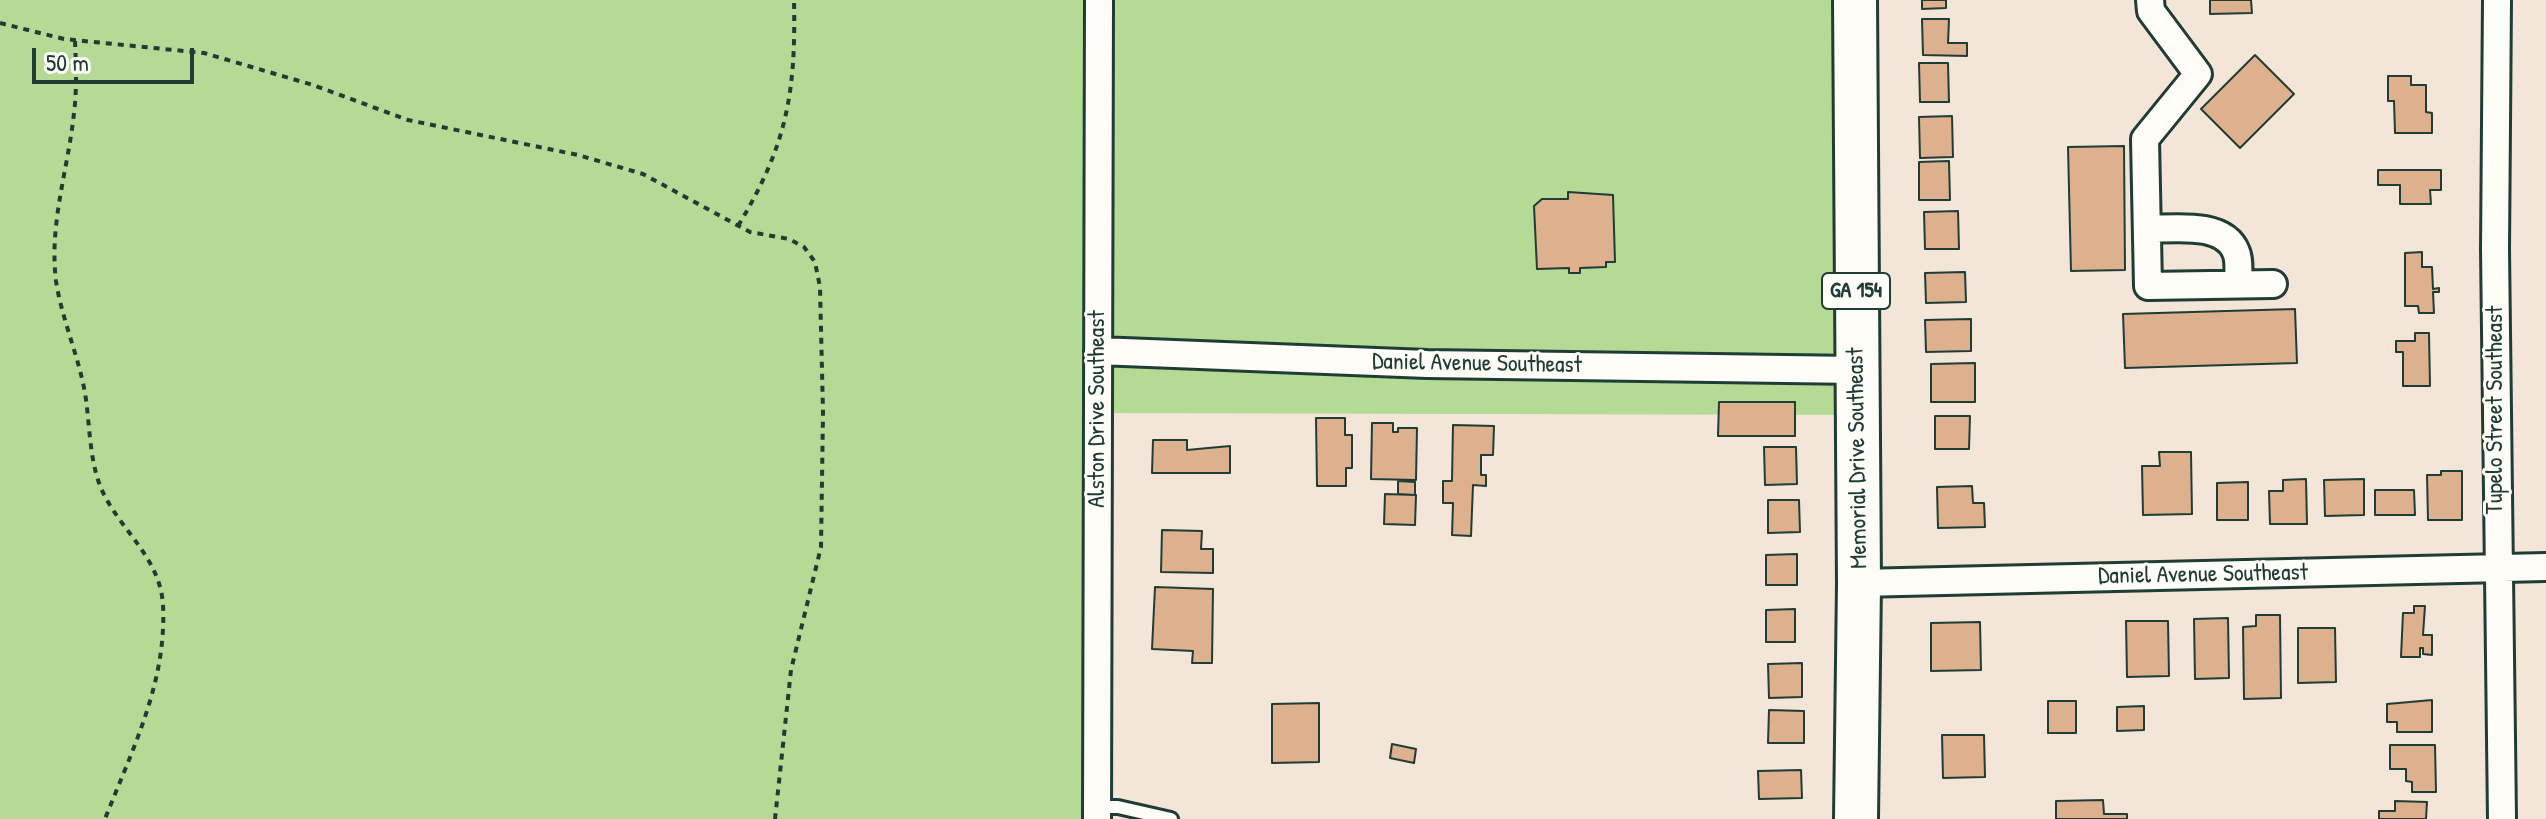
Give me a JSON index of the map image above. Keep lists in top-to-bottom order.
{
  "streets": {
    "main road": ["GA 154", "Memorial Drive Southeast"],
    "street": ["Daniel Avenue Southeast", "Alston Drive Southeast", "Tupelo Street Southeast"]
  },
  "crossings": [
    ["Daniel Avenue Southeast", "Alston Drive Southeast"],
    ["Daniel Avenue Southeast", "Tupelo Street Southeast"],
    ["Daniel Avenue Southeast", "Memorial Drive Southeast"]
  ],
  "scale_bar": "50 m"
}
